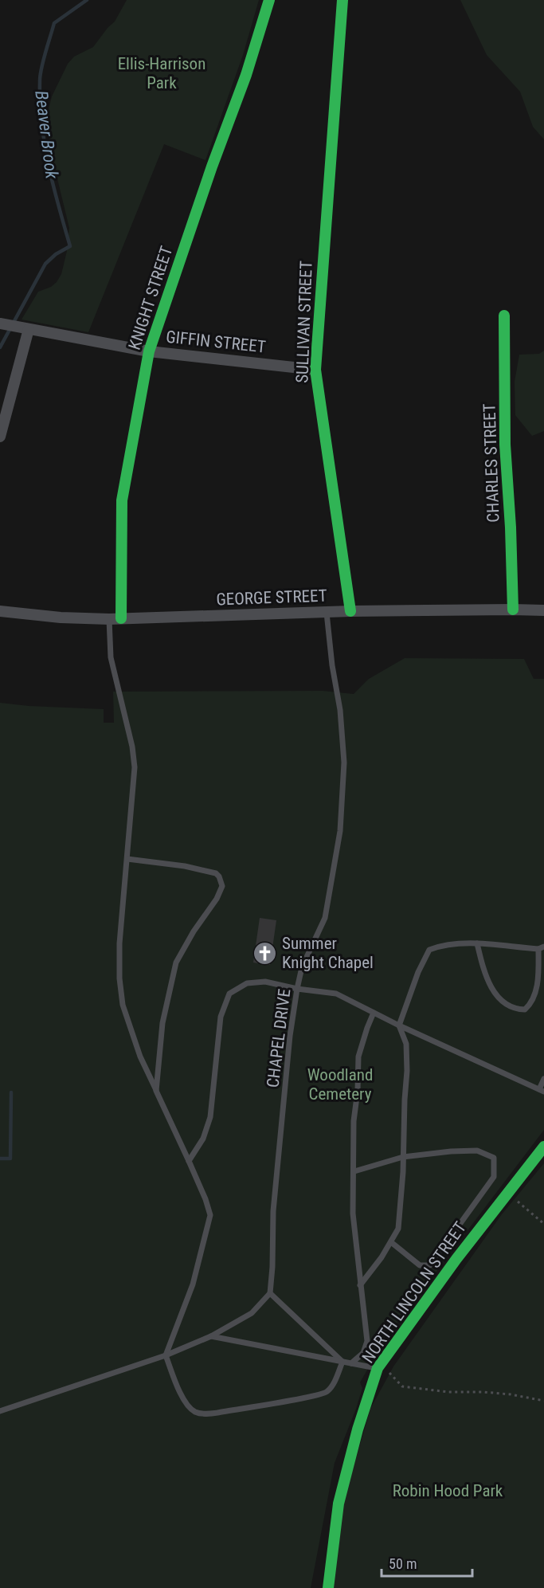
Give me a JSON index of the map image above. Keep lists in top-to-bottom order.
{
  "streets": {
    "street": [
      "KNIGHT STREET",
      "SULLIVAN STREET",
      "GIFFIN STREET",
      "CHARLES STREET",
      "GEORGE STREET",
      "NORTH LINCOLN STREET"
    ],
    "lane": ["CHAPEL DRIVE"]
  },
  "crossings": [
    ["KNIGHT STREET", "GIFFIN STREET"],
    ["KNIGHT STREET", "GEORGE STREET"],
    ["SULLIVAN STREET", "GIFFIN STREET"],
    ["SULLIVAN STREET", "GEORGE STREET"],
    ["CHARLES STREET", "GEORGE STREET"],
    ["GEORGE STREET", "CHAPEL DRIVE"]
  ],
  "water": ["Beaver Brook"],
  "parks": ["Ellis-Harrison Park", "Woodland Cemetery", "Robin Hood Park"],
  "places": {
    "church": ["Summer Knight Chapel"]
  },
  "scale_bar": "50 m"
}
